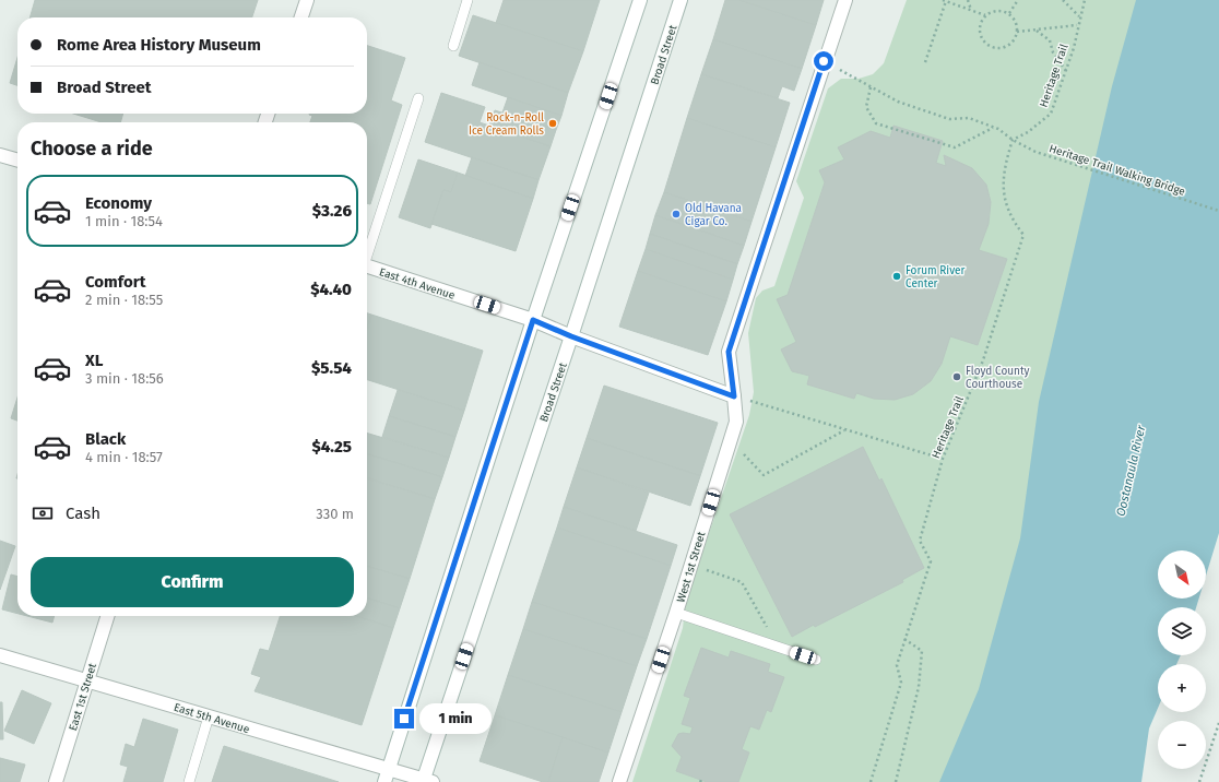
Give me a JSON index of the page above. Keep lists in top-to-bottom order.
{
  "streets": {
    "street": [
      "Broad Street",
      "East 4th Avenue",
      "West 1st Street",
      "East 1st Street",
      "East 5th Avenue"
    ],
    "path": ["Heritage Trail", "Heritage Trail Walking Bridge"]
  },
  "crossings": [
    ["Broad Street", "East 4th Avenue"],
    ["Broad Street", "East 5th Avenue"],
    ["Heritage Trail", "Heritage Trail Walking Bridge"],
    ["Heritage Trail Walking Bridge", "West 1st Street"],
    ["East 4th Avenue", "West 1st Street"],
    ["East 1st Street", "East 5th Avenue"]
  ],
  "water": ["Oostanaula River"],
  "places": [
    "Rock-n-Roll Ice Cream Rolls",
    "Old Havana Cigar Co.",
    "Forum River Center",
    "Floyd County Courthouse"
  ],
  "north": "bottom right",
  "page": {
    "banner": ["Rome Area History Museum", "Broad Street"],
    "heading": "Choose a ride",
    "list": [
      {
        "name": "Economy",
        "note": "1 min · 18:54",
        "value": "$3.26"
      },
      {
        "name": "Comfort",
        "note": "2 min · 18:55",
        "value": "$4.40"
      },
      {
        "name": "XL",
        "note": "3 min · 18:56",
        "value": "$5.54"
      },
      {
        "name": "Black",
        "note": "4 min · 18:57",
        "value": "$4.25"
      }
    ],
    "pay": ["Cash", "330 m"],
    "buttons": "Confirm",
    "map_buttons": ["+", "−"],
    "bubble": "1 min"
  }
}
